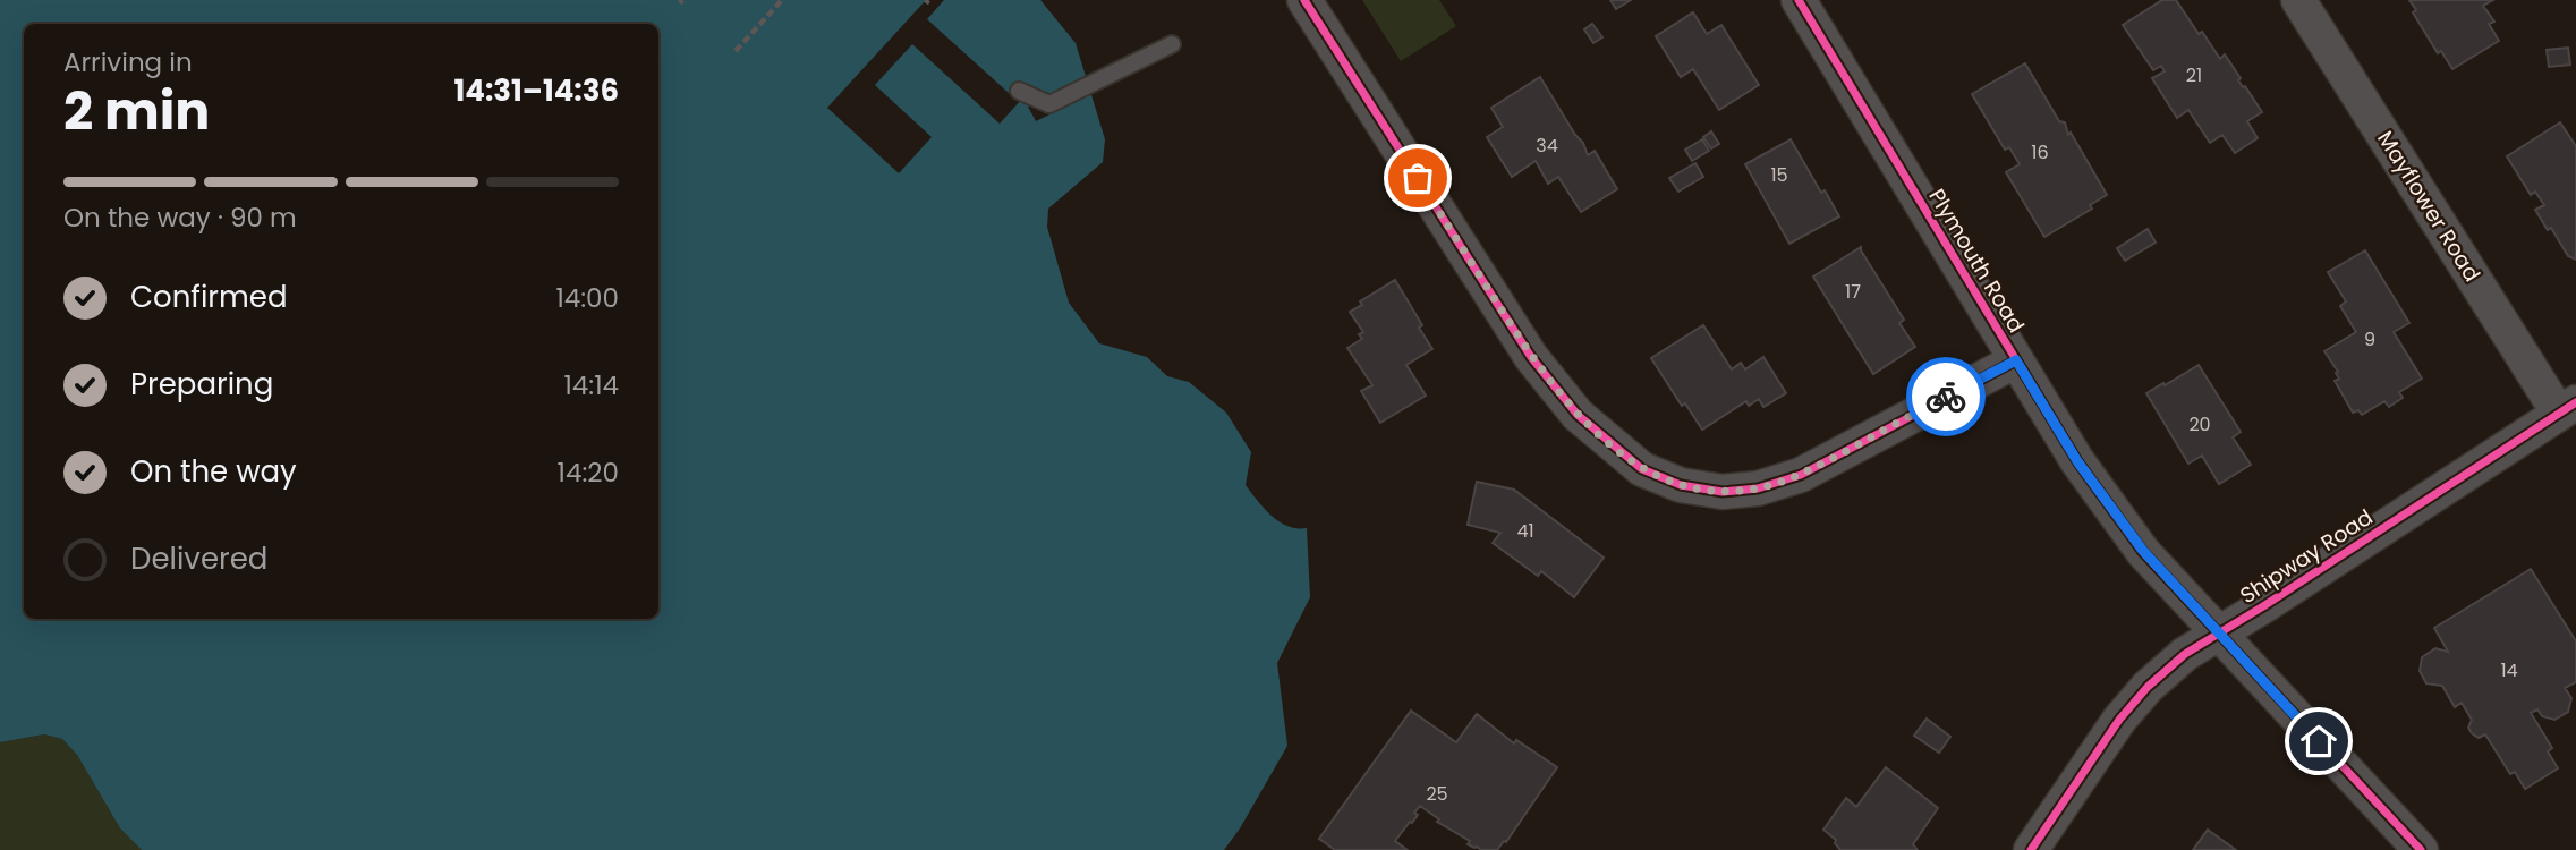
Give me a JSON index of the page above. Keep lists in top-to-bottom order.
{
  "streets": {
    "street": ["Mayflower Road", "Plymouth Road", "Shipway Road"]
  },
  "crossings": [
    ["Mayflower Road", "Shipway Road"],
    ["Plymouth Road", "Shipway Road"]
  ],
  "house_numbers": [
    "21",
    "34",
    "16",
    "15",
    "17",
    "9",
    "20",
    "41",
    "14",
    "25"
  ],
  "page": {
    "heading": ["2 min", "Arriving in", "14:31–14:36"],
    "bar": "On the way · 90 m",
    "list": [
      ["Confirmed", "14:00"],
      ["Preparing", "14:14"],
      ["On the way", "14:20"],
      "Delivered"
    ]
  }
}
